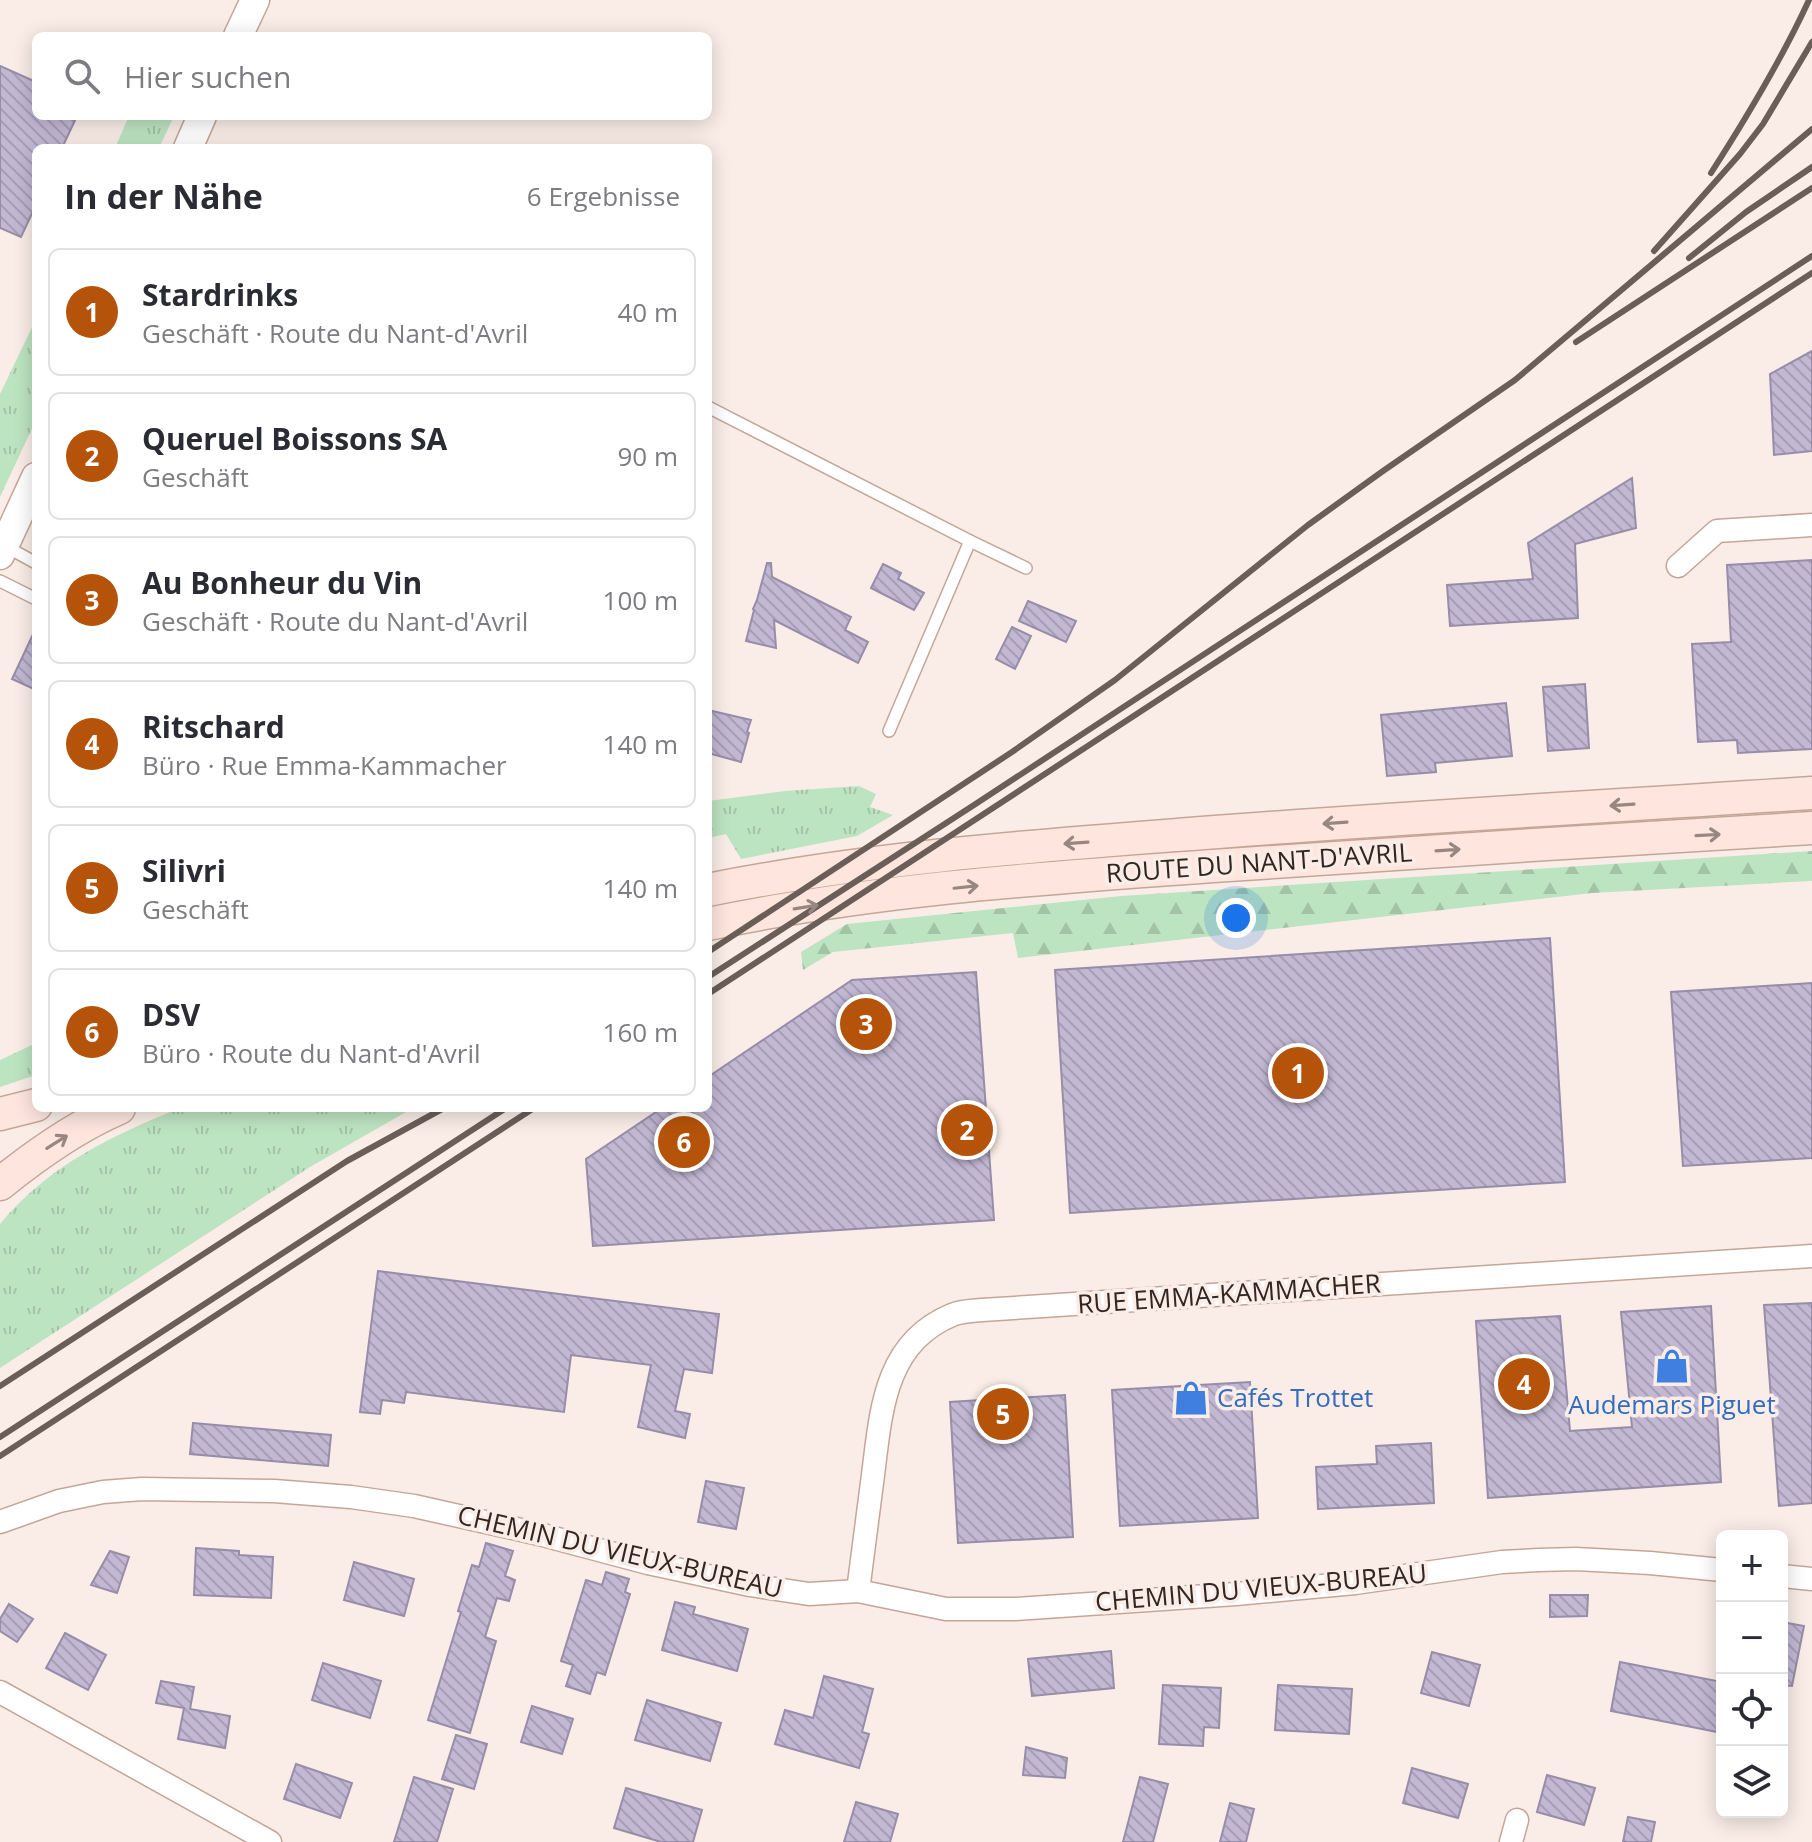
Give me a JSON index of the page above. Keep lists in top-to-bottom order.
{
  "streets": {
    "main road": ["ROUTE DU NANT-D'AVRIL"],
    "street": ["RUE EMMA-KAMMACHER", "CHEMIN DU VIEUX-BUREAU"]
  },
  "crossings": [
    ["RUE EMMA-KAMMACHER", "CHEMIN DU VIEUX-BUREAU"]
  ],
  "places": {
    "shop": ["Audemars Piguet", "Cafés Trottet"]
  },
  "page": {
    "search": "Hier suchen",
    "heading": ["In der Nähe", "6 Ergebnisse"],
    "list": [
      {
        "mark": "1",
        "name": "Stardrinks",
        "note": "Geschäft · Route du Nant-d'Avril",
        "value": "40 m"
      },
      {
        "mark": "2",
        "name": "Queruel Boissons SA",
        "note": "Geschäft",
        "value": "90 m"
      },
      {
        "mark": "3",
        "name": "Au Bonheur du Vin",
        "note": "Geschäft · Route du Nant-d'Avril",
        "value": "100 m"
      },
      {
        "mark": "4",
        "name": "Ritschard",
        "note": "Büro · Rue Emma-Kammacher",
        "value": "140 m"
      },
      {
        "mark": "5",
        "name": "Silivri",
        "note": "Geschäft",
        "value": "140 m"
      },
      {
        "mark": "6",
        "name": "DSV",
        "note": "Büro · Route du Nant-d'Avril",
        "value": "160 m"
      }
    ],
    "pins": [
      "3",
      "1",
      "2",
      "6",
      "4",
      "5"
    ],
    "map_buttons": ["+", "−"]
  }
}
